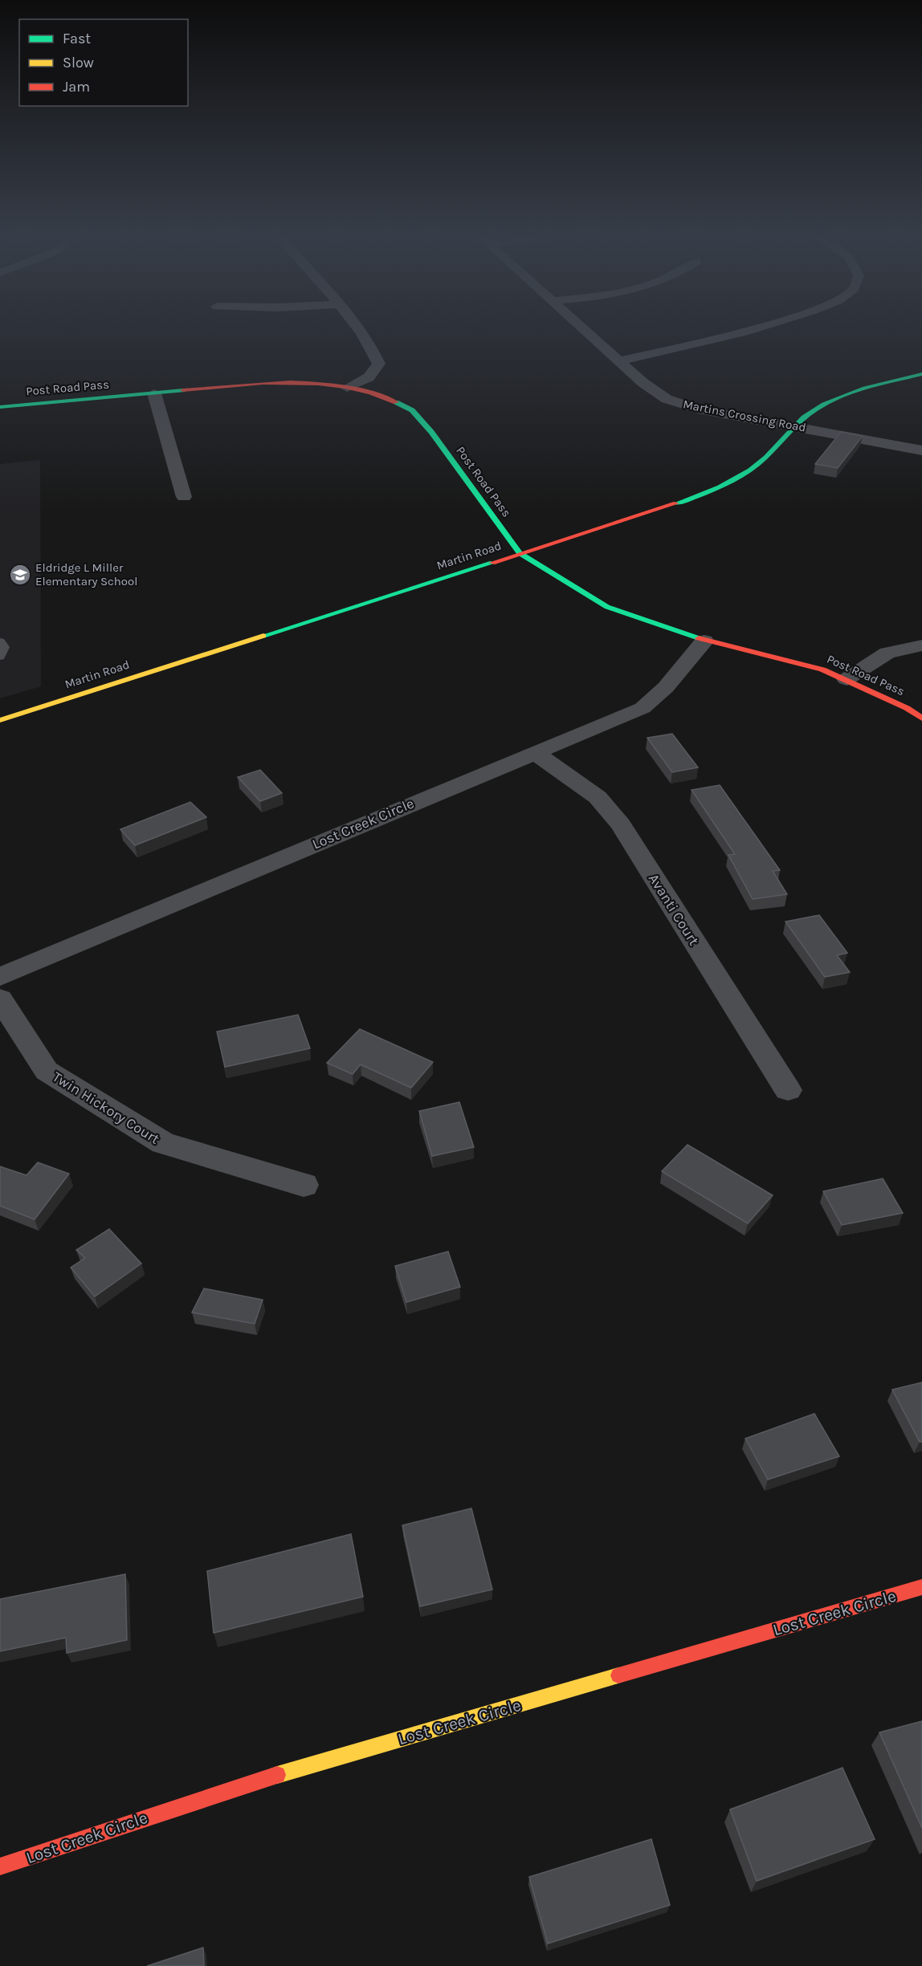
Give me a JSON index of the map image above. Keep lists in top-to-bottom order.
{
  "streets": {
    "street": [
      "Post Road Pass",
      "Martins Crossing Road",
      "Martin Road",
      "Lost Creek Circle",
      "Avanti Court",
      "Twin Hickory Court"
    ]
  },
  "crossings": [
    ["Post Road Pass", "Martin Road"],
    ["Post Road Pass", "Lost Creek Circle"],
    ["Martins Crossing Road", "Martin Road"],
    ["Lost Creek Circle", "Avanti Court"]
  ],
  "places": {
    "school or university": ["Eldridge L Miller Elementary School"]
  },
  "legend": ["Fast", "Slow", "Jam"]
}
